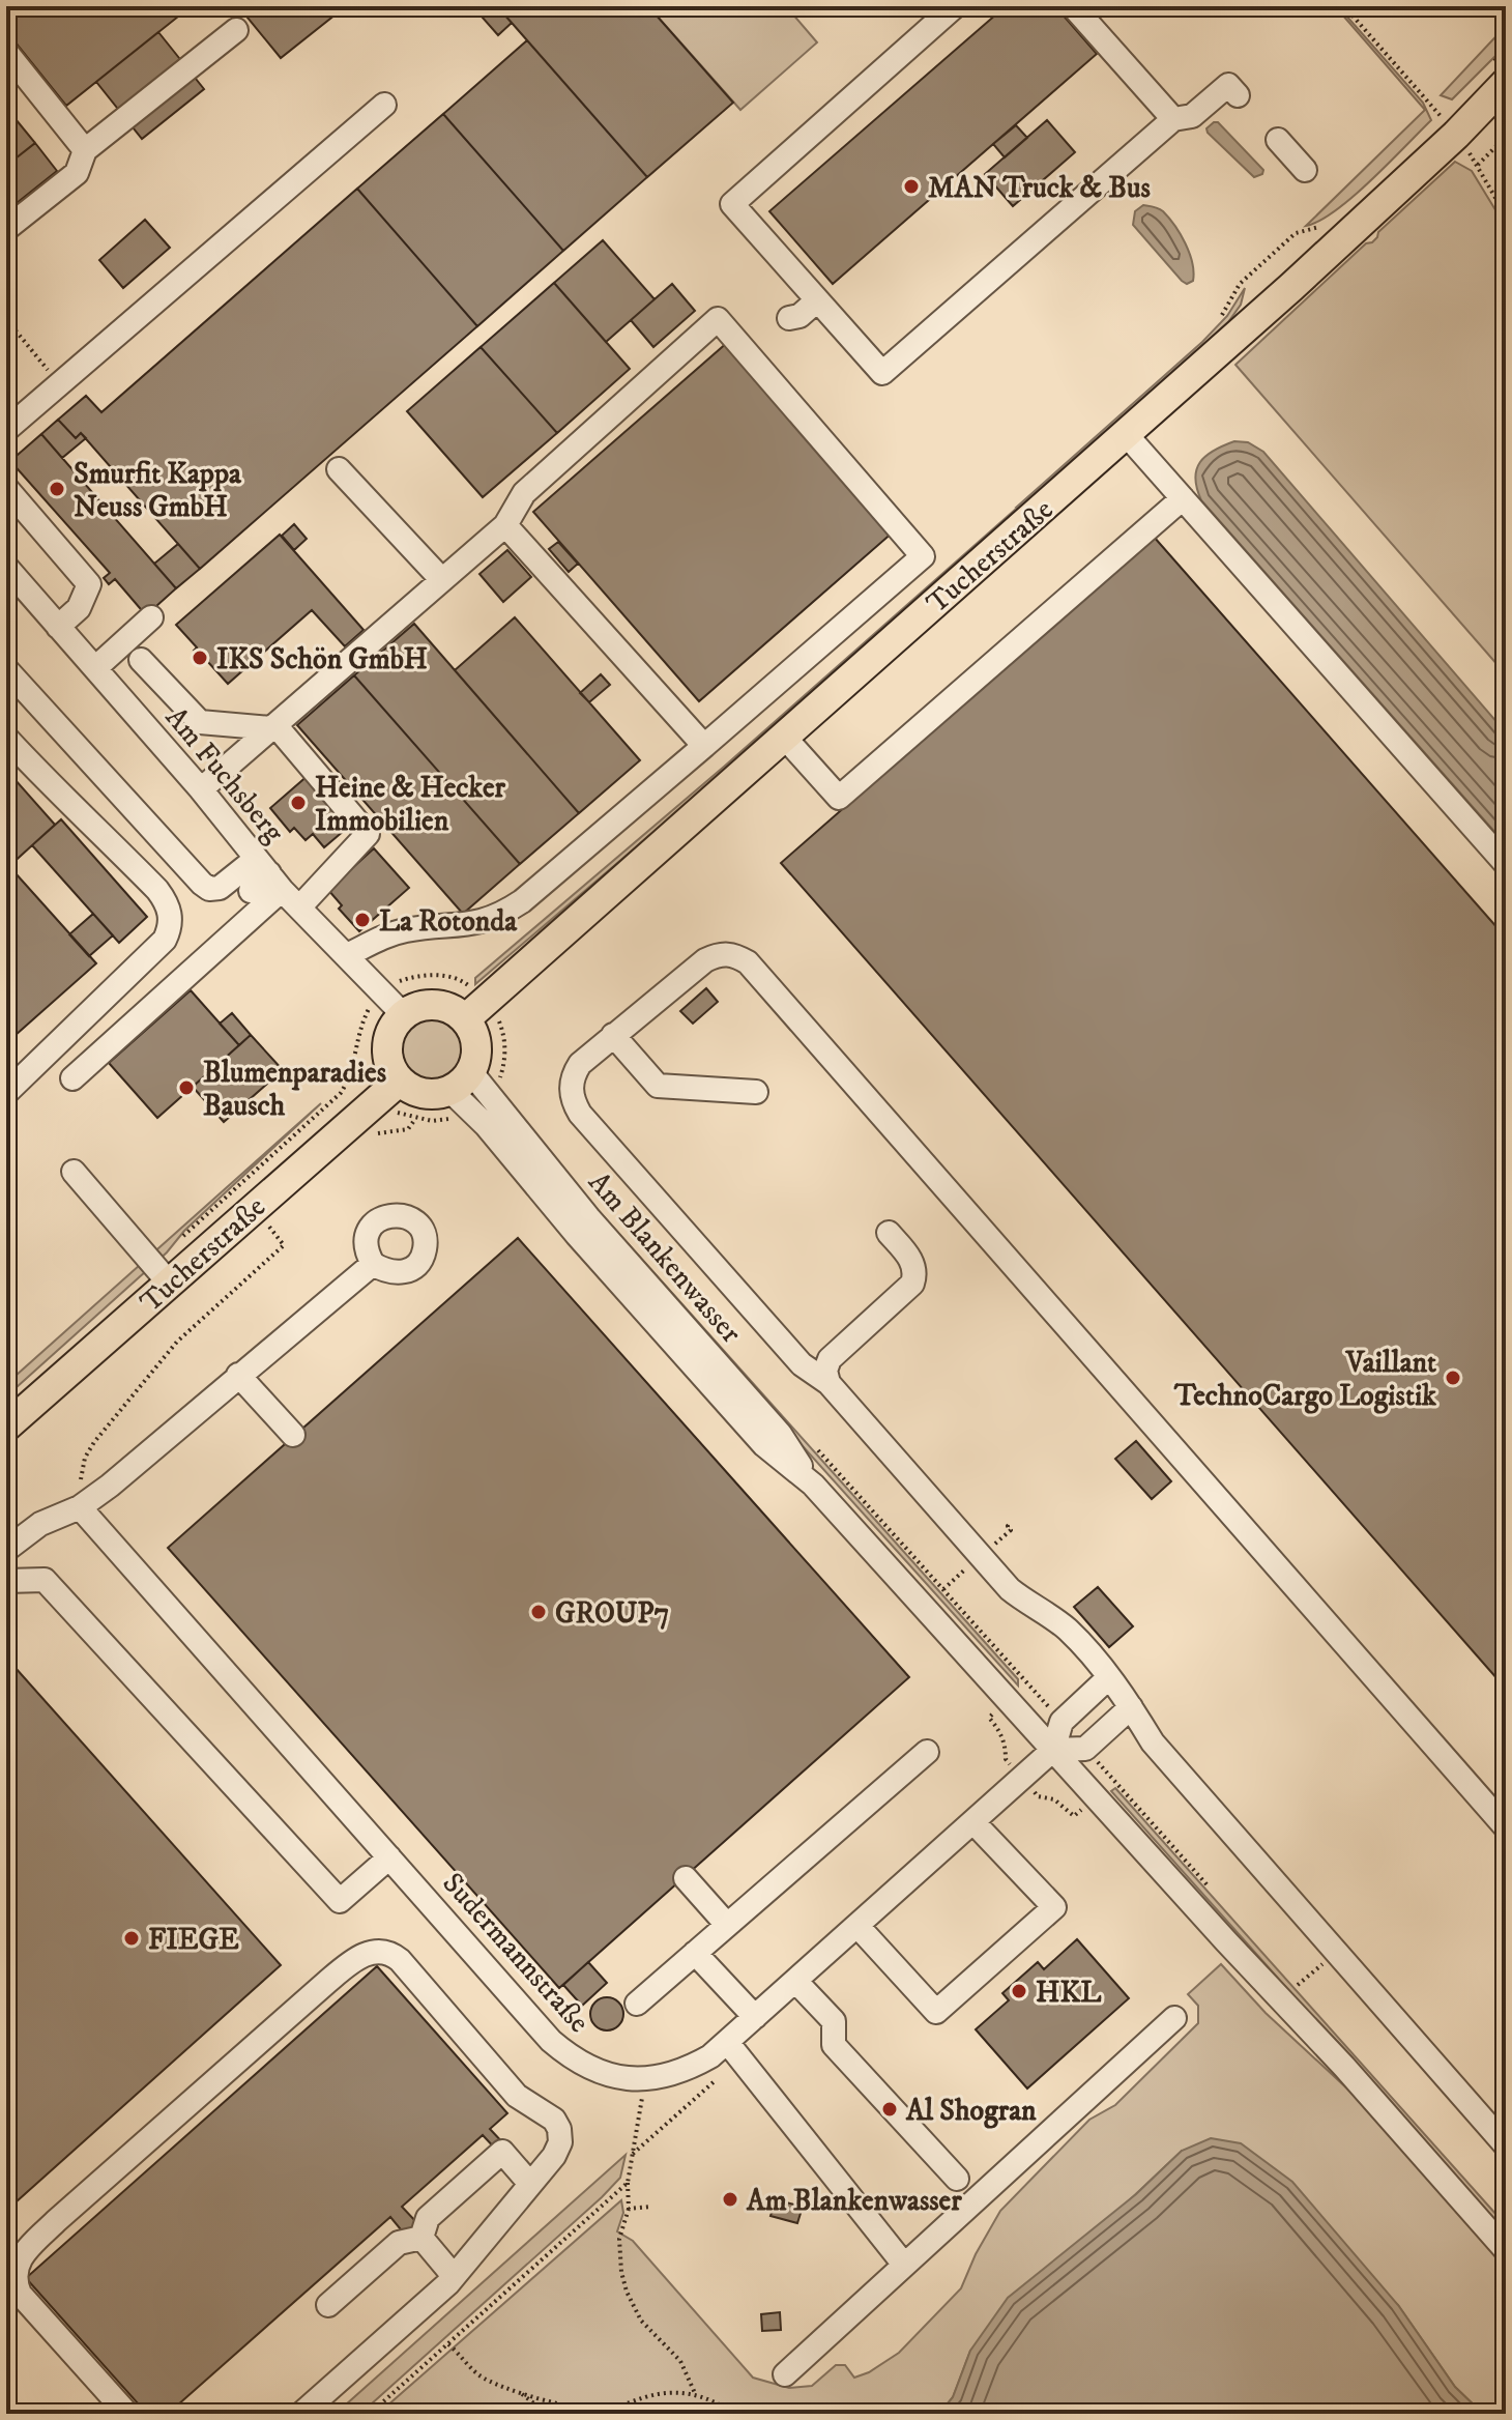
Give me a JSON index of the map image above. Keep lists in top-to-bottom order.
{
  "streets": {
    "main road": ["Tucherstraße"],
    "street": ["Am Fuchsberg", "Am Blankenwasser", "Sudermannstraße"]
  },
  "crossings": [
    ["Am Blankenwasser", "Sudermannstraße"]
  ],
  "places": [
    "MAN Truck & Bus",
    "Smurfit Kappa Neuss GmbH",
    "IKS Schön GmbH",
    "Heine & Hecker Immobilien",
    "La Rotonda",
    "Blumenparadies Bausch",
    "Vaillant TechnoCargo Logistik",
    "GROUP7",
    "FIEGE",
    "HKL",
    "Al Shogran",
    "Am Blankenwasser"
  ]
}
